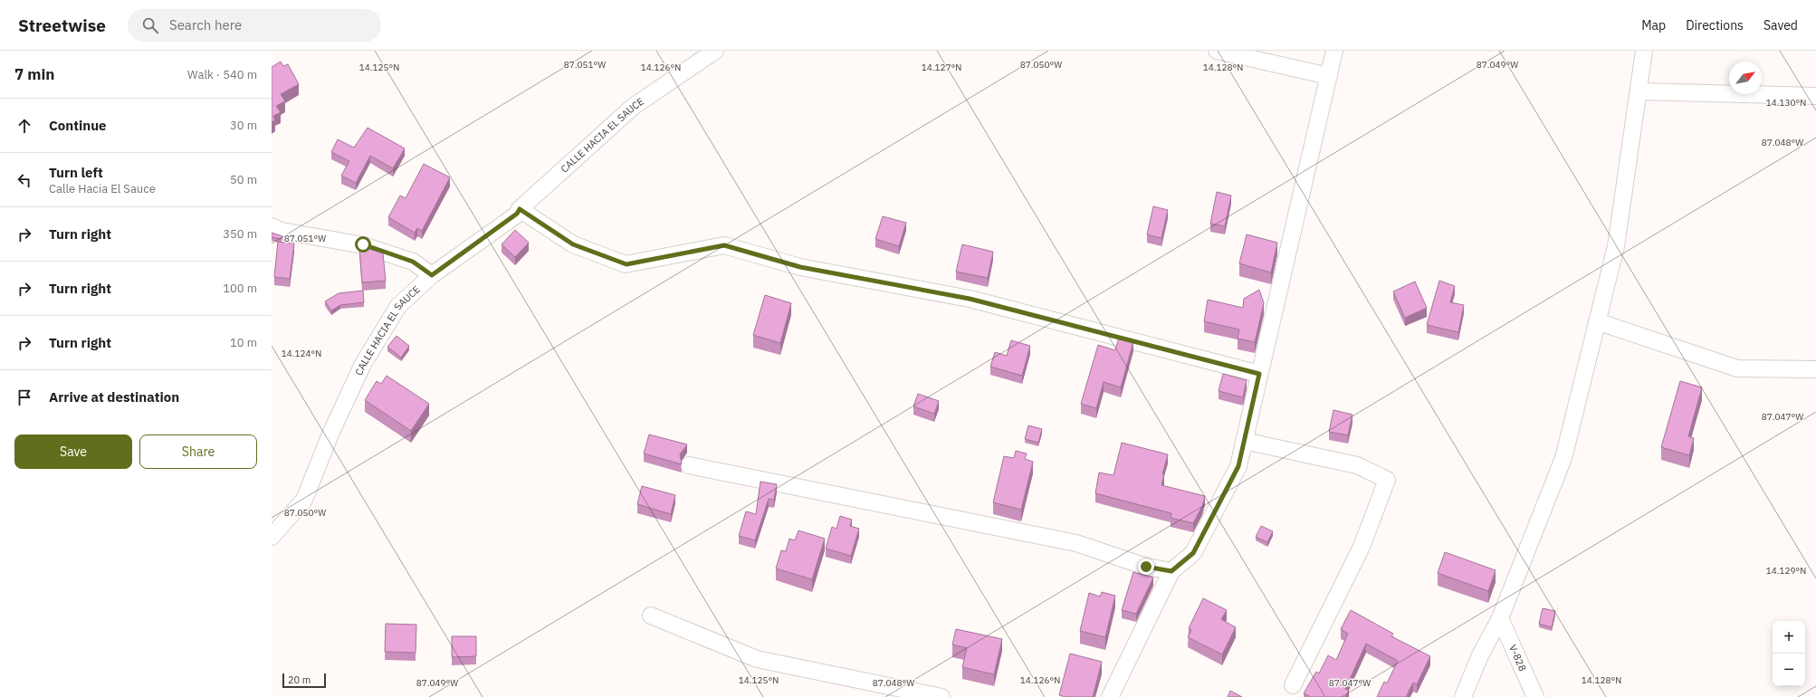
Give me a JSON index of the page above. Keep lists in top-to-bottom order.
{
  "streets": {
    "street": ["CALLE HACIA EL SAUCE", "V-828"]
  },
  "scale_bar": "20 m",
  "north": "top right",
  "page": {
    "header": "Streetwise",
    "search": "Search here",
    "nav": ["Map", "Directions", "Saved"],
    "heading": ["7 min", "Walk · 540 m"],
    "list": [
      ["Continue", "30 m"],
      ["Turn left", "Calle Hacia El Sauce", "50 m"],
      ["Turn right", "350 m"],
      ["Turn right", "100 m"],
      ["Turn right", "10 m"],
      "Arrive at destination"
    ],
    "buttons": ["Save", "Share"],
    "map_buttons": ["+", "−"],
    "scale": "20 m"
  },
  "coordinates": [
    "87.051°W",
    "87.050°W",
    "87.049°W",
    "14.125°N",
    "14.126°N",
    "14.127°N",
    "14.128°N",
    "14.130°N",
    "87.048°W",
    "14.124°N",
    "87.047°W",
    "14.129°N"
  ]
}
